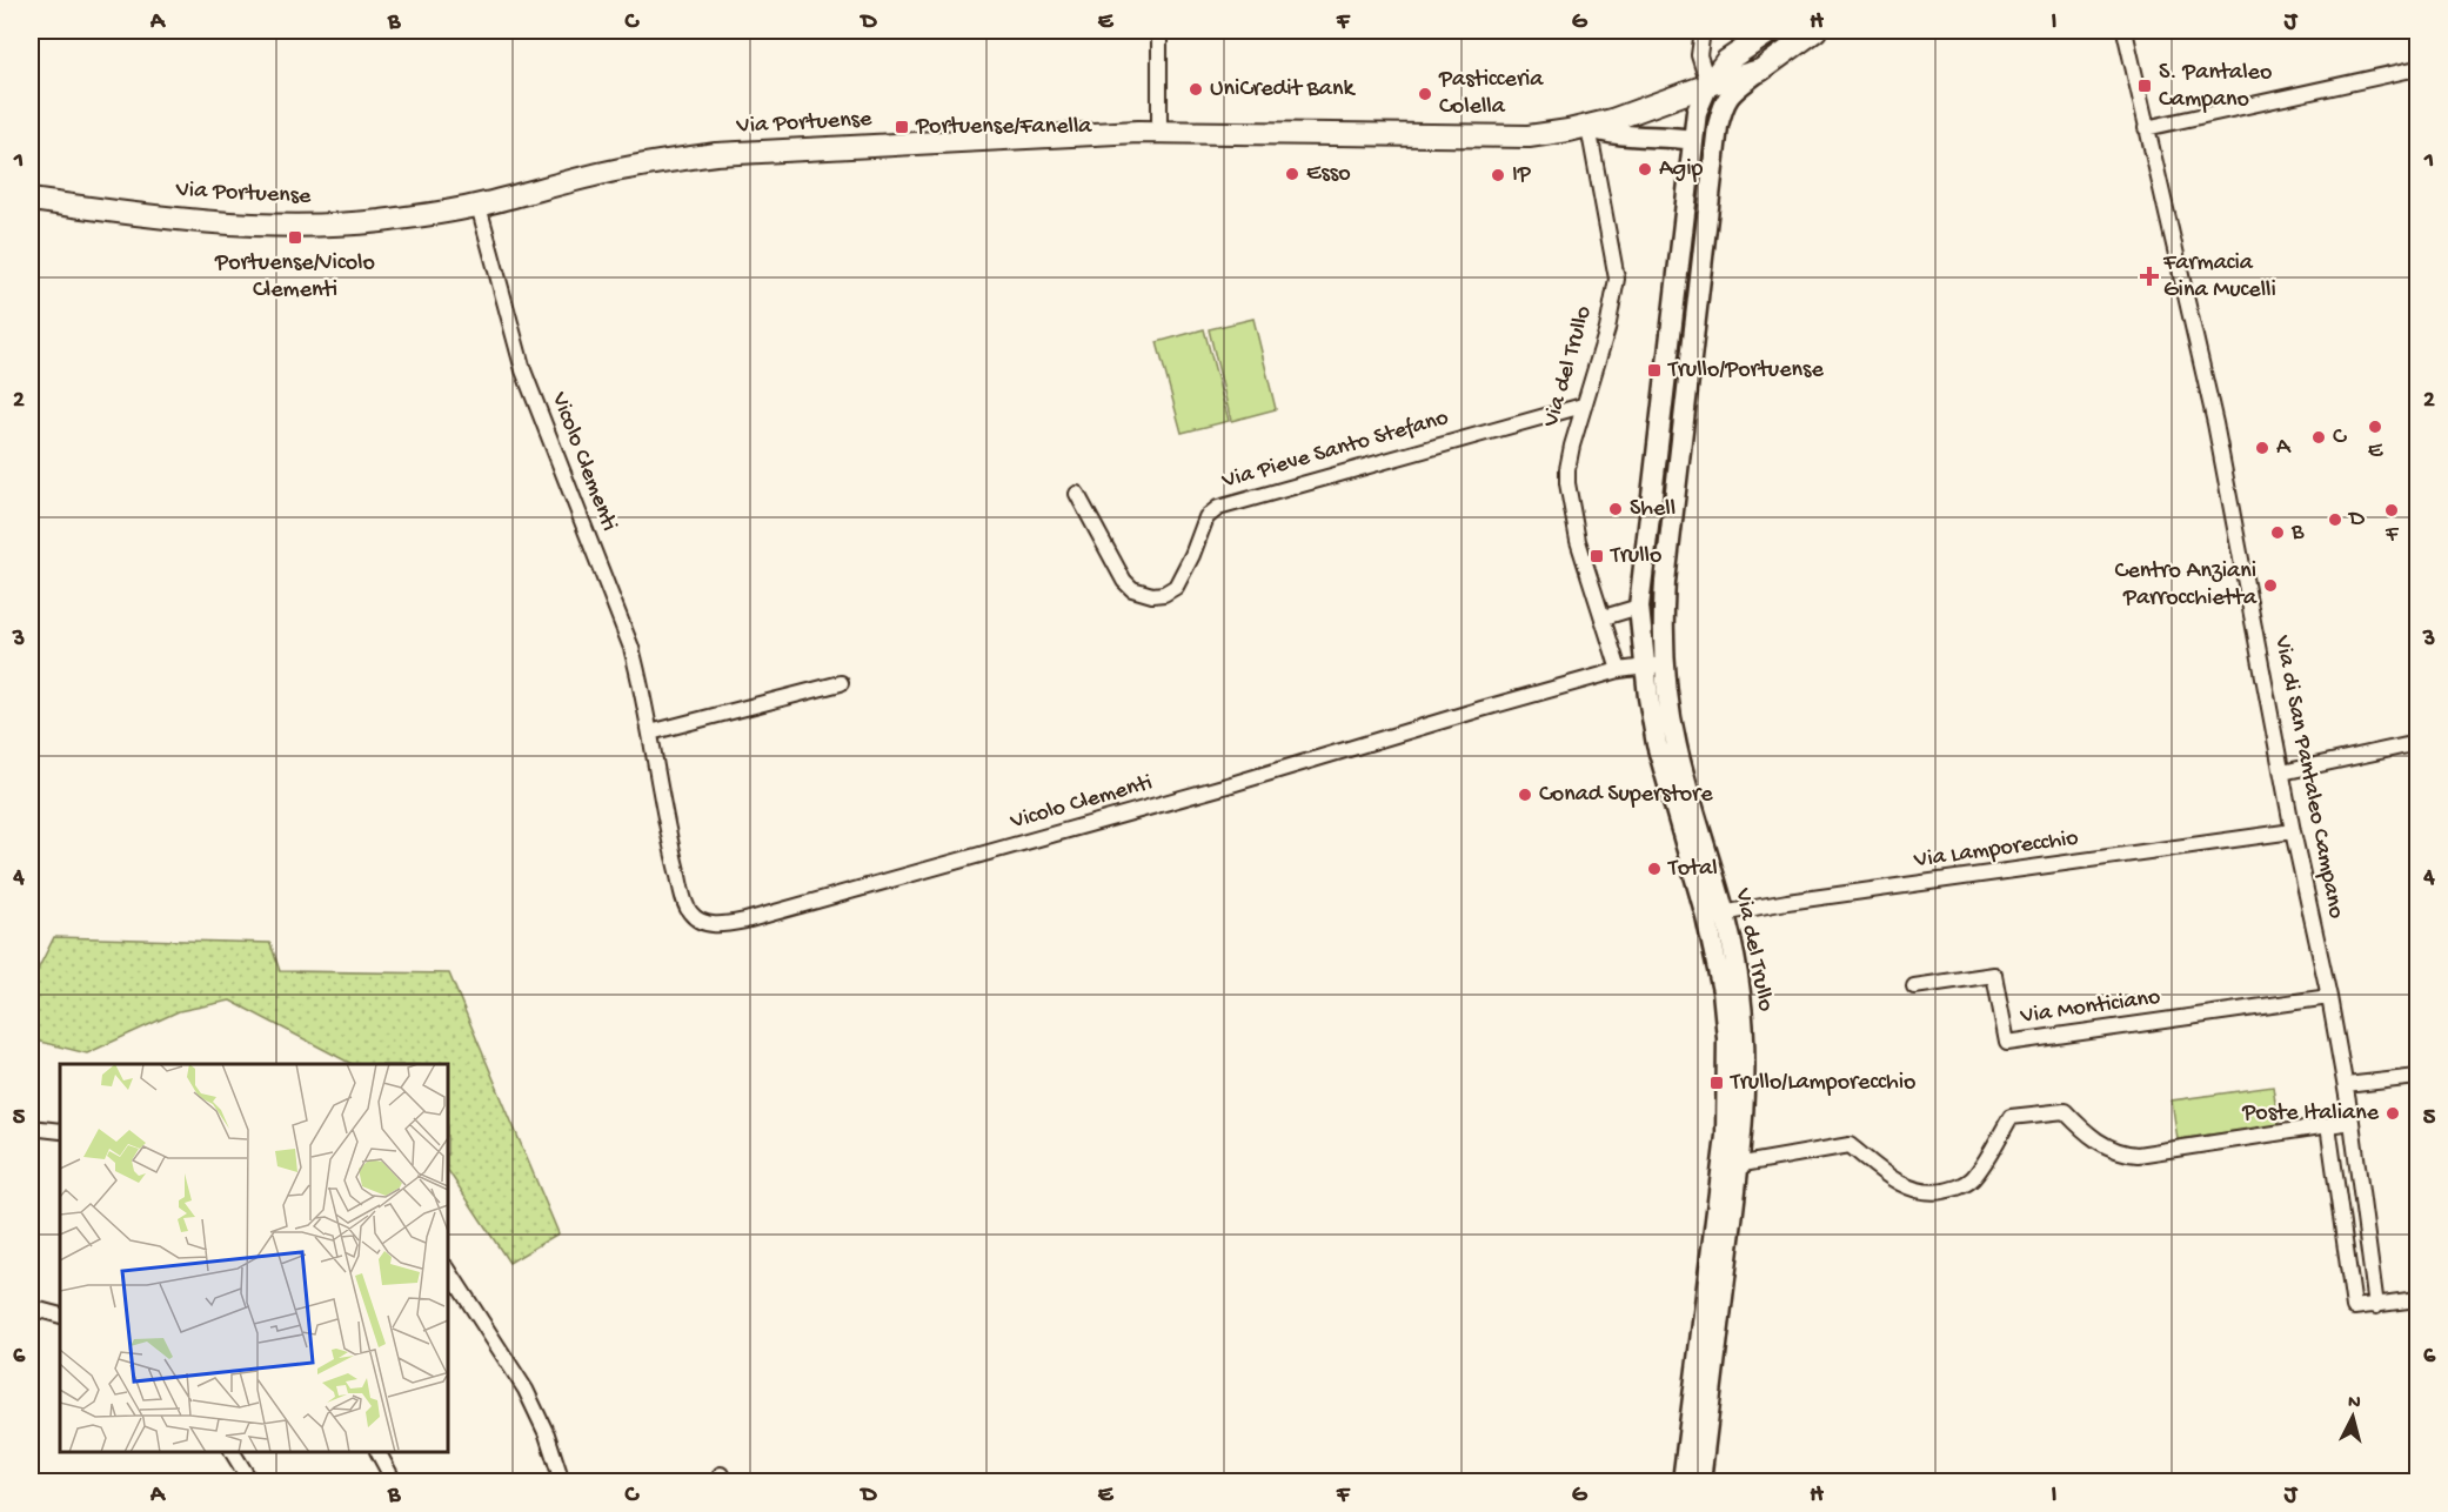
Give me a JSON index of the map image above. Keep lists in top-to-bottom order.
{
  "streets": {
    "main road": ["Via Portuense"],
    "street": [
      "Via del Trullo",
      "Via Pieve Santo Stefano",
      "Vicolo Clementi",
      "Via di San Pantaleo Campano",
      "Via Lamporecchio",
      "Via Monticiano"
    ]
  },
  "crossings": [
    ["Via Portuense", "Via del Trullo"],
    ["Via Portuense", "Vicolo Clementi"],
    ["Via del Trullo", "Via Pieve Santo Stefano"],
    ["Via del Trullo", "Vicolo Clementi"],
    ["Via del Trullo", "Via Lamporecchio"],
    ["Via di San Pantaleo Campano", "Via Lamporecchio"],
    ["Via di San Pantaleo Campano", "Via Monticiano"]
  ],
  "places": {
    "transit": [
      "S. Pantaleo Campano",
      "Portuense/Fanella",
      "Portuense/Vicolo Clementi",
      "Trullo/Portuense",
      "Trullo",
      "Trullo/Lamporecchio"
    ],
    "other": [
      "UniCredit Bank",
      "Pasticceria Colella",
      "Agip",
      "Esso",
      "IP",
      "E",
      "C",
      "A",
      "Shell",
      "F",
      "D",
      "B",
      "Centro Anziani Parrocchietta",
      "Conad Superstore",
      "Total",
      "Poste Italiane"
    ],
    "health": ["Farmacia Gina Mucelli"]
  },
  "north": "top",
  "grid": {
    "columns": [
      "A",
      "B",
      "C",
      "D",
      "E",
      "F",
      "G",
      "H",
      "I",
      "J"
    ],
    "rows": [
      "1",
      "2",
      "3",
      "4",
      "5",
      "6"
    ]
  }
}
